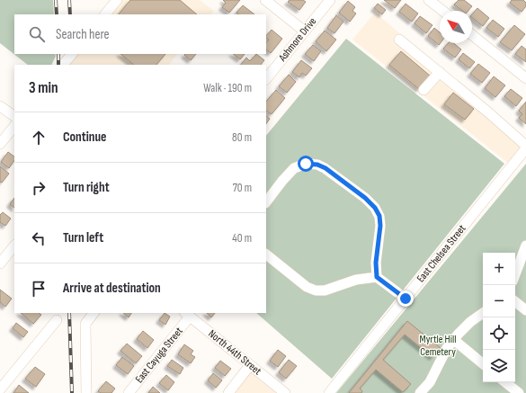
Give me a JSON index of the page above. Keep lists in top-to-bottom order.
{
  "streets": {
    "street": [
      "Ashmore Drive",
      "East Chelsea Street",
      "North 44th Street",
      "East Cayuga Street"
    ]
  },
  "crossings": [
    ["North 44th Street", "East Cayuga Street"]
  ],
  "parks": ["Myrtle Hill Cemetery"],
  "north": "top left",
  "page": {
    "search": "Search here",
    "heading": ["3 min", "Walk · 190 m"],
    "list": [
      ["Continue", "80 m"],
      ["Turn right", "70 m"],
      ["Turn left", "40 m"],
      "Arrive at destination"
    ],
    "map_buttons": ["+", "−"]
  }
}
